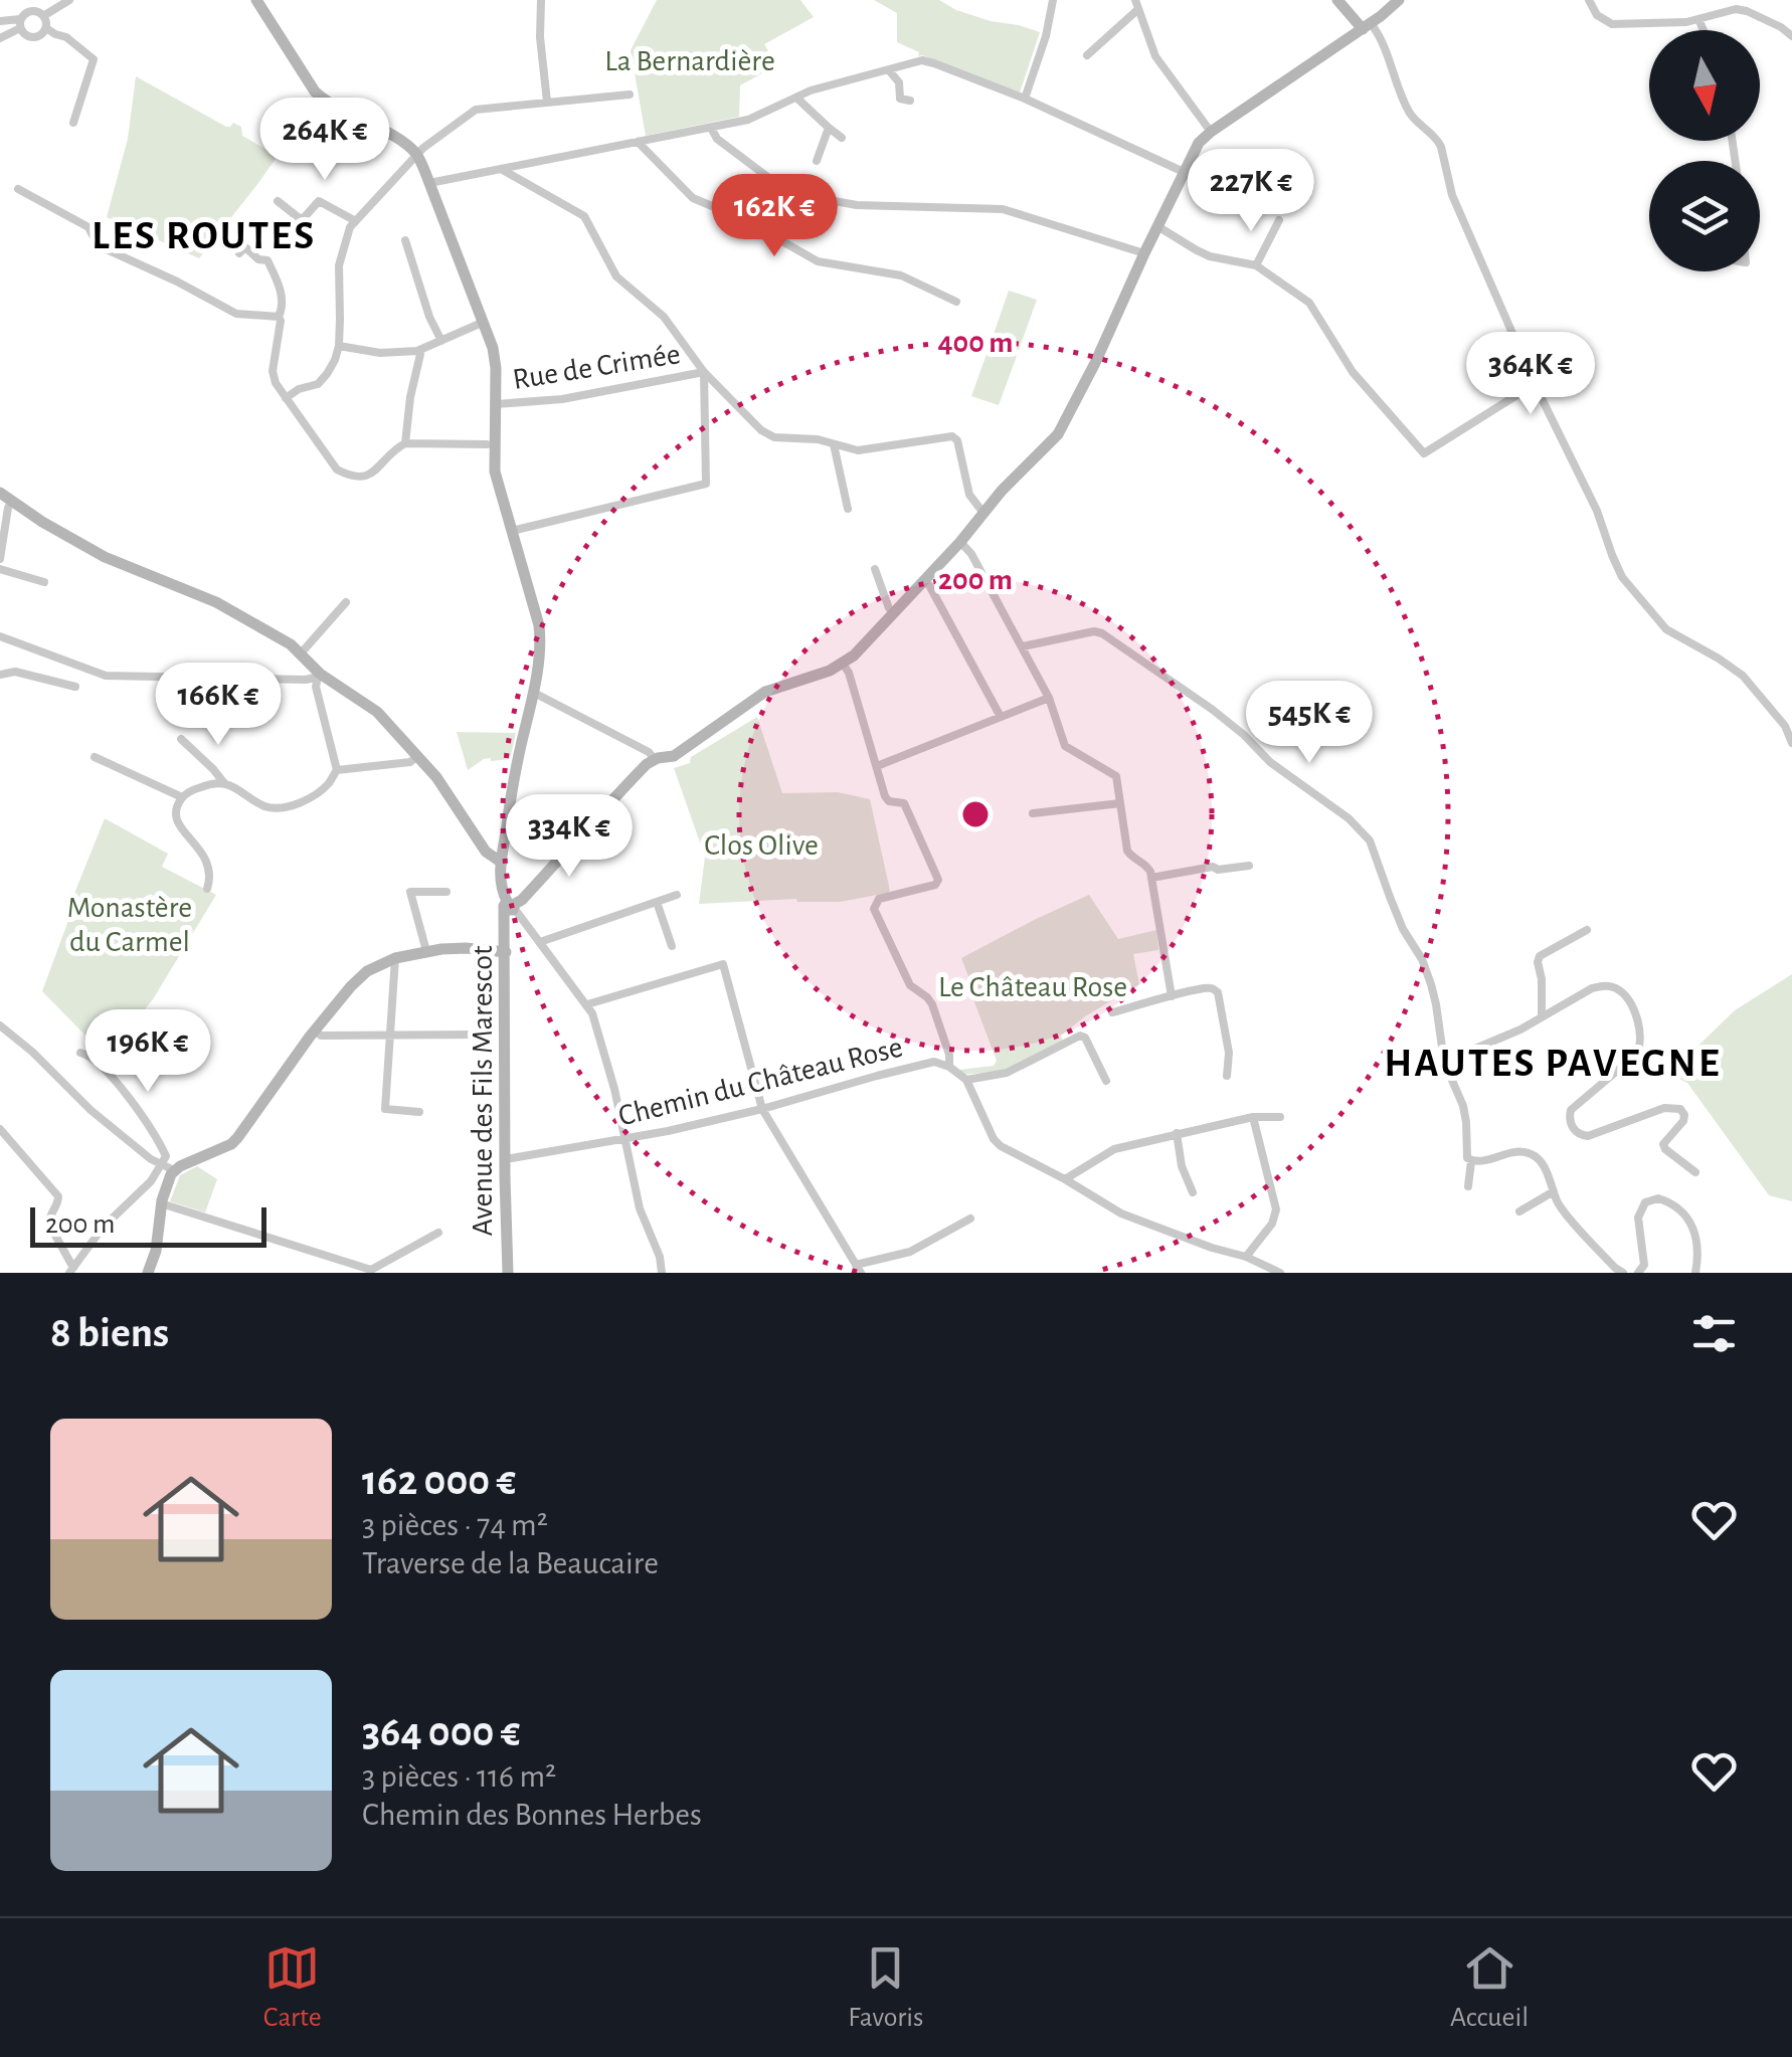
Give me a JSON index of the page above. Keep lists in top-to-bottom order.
{
  "streets": {
    "main road": ["Avenue des Fils Marescot"],
    "street": ["Rue de Crimée", "Chemin du Château Rose"]
  },
  "crossings": [
    ["Chemin du Château Rose", "Avenue des Fils Marescot"]
  ],
  "districts": ["LES ROUTES", "HAUTES PAVEGNE"],
  "parks": [
    "La Bernardière",
    "Clos Olive",
    "Monastère du Carmel",
    "Le Château Rose"
  ],
  "scale_bar": "200 m",
  "north": "bottom",
  "page": {
    "price": [
      "264K €",
      "227K €",
      "162K €",
      "364K €",
      "166K €",
      "545K €",
      "334K €",
      "196K €"
    ],
    "scale": "200 m",
    "heading": "8 biens",
    "list": [
      {
        "name": "162 000 €",
        "note": "3 pièces · 74 m² · Traverse de la Beaucaire"
      },
      {
        "name": "364 000 €",
        "note": "3 pièces · 116 m² · Chemin des Bonnes Herbes"
      }
    ],
    "tabs": ["Carte", "Favoris", "Accueil"]
  },
  "rings": ["400 m", "200 m"]
}
